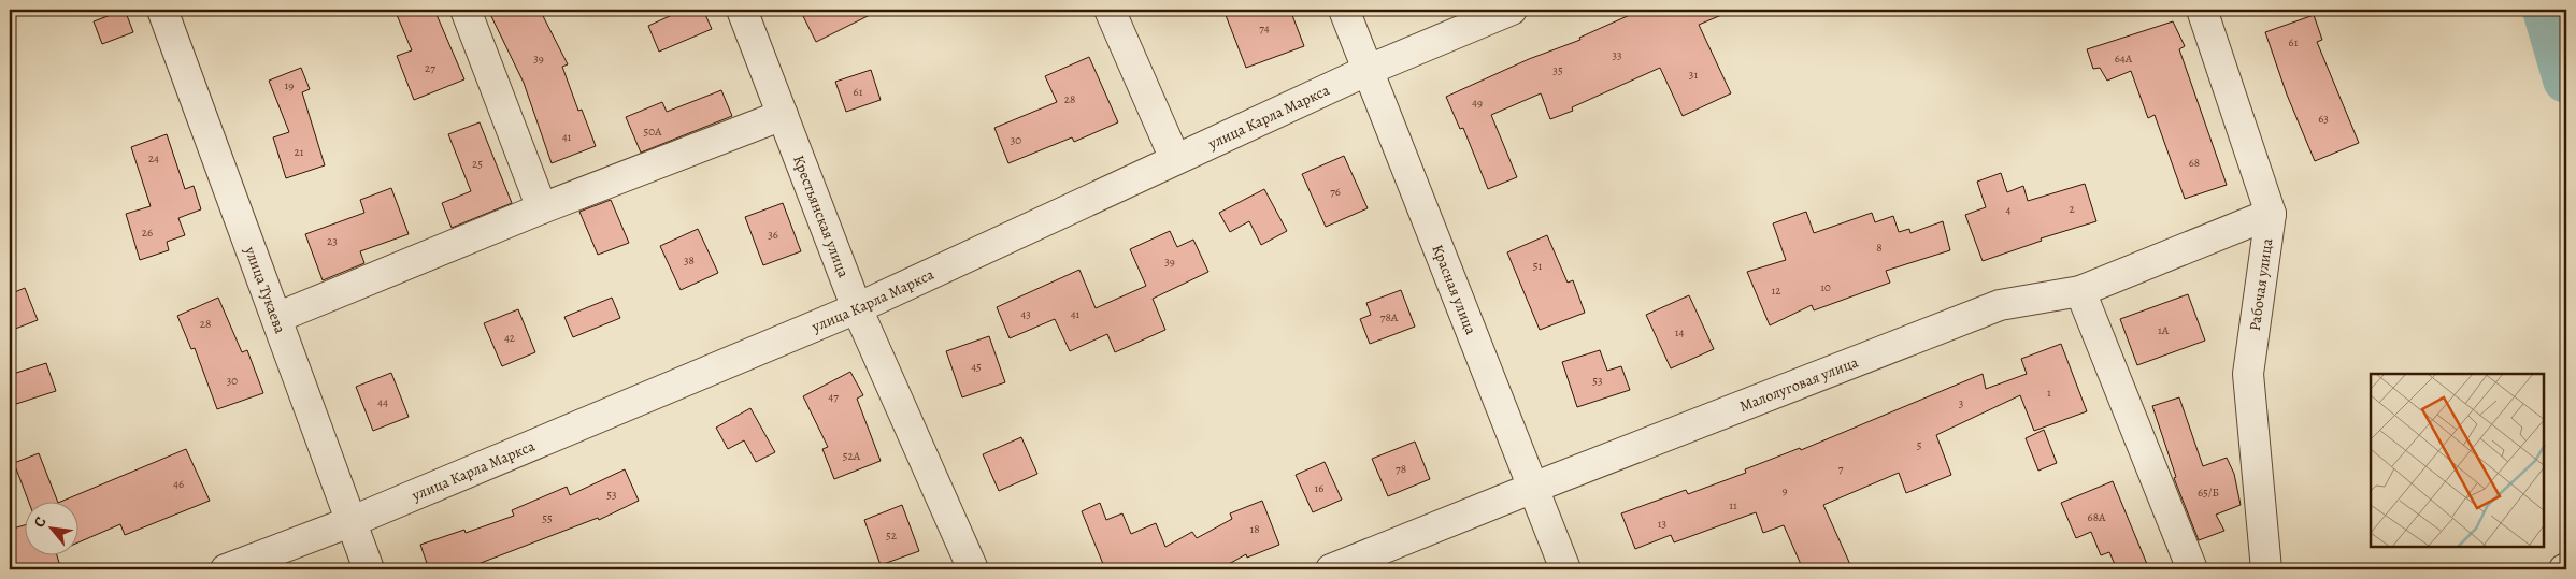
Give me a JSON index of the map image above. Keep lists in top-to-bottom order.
{
  "streets": {
    "street": [
      "улица Карла Маркса",
      "Крестьянская улица",
      "Рабочая улица",
      "улица Тукаева",
      "Красная улица",
      "Малолуговая улица"
    ]
  },
  "crossings": [
    ["улица Карла Маркса", "Крестьянская улица"],
    ["улица Карла Маркса", "улица Тукаева"],
    ["улица Карла Маркса", "Красная улица"],
    ["Рабочая улица", "Малолуговая улица"],
    ["Красная улица", "Малолуговая улица"]
  ],
  "house_numbers": [
    "74",
    "61",
    "33",
    "39",
    "64А",
    "27",
    "35",
    "31",
    "19",
    "61",
    "28",
    "49",
    "63",
    "50А",
    "41",
    "30",
    "21",
    "24",
    "68",
    "25",
    "76",
    "2",
    "4",
    "26",
    "36",
    "23",
    "8",
    "38",
    "39",
    "51",
    "10",
    "12",
    "43",
    "41",
    "78А",
    "28",
    "1А",
    "14",
    "42",
    "45",
    "30",
    "53",
    "1",
    "47",
    "44",
    "3",
    "5",
    "52А",
    "78",
    "7",
    "46",
    "16",
    "9",
    "65/Б",
    "53",
    "11",
    "68А",
    "55",
    "13",
    "18",
    "52"
  ],
  "north": "top left"
}
